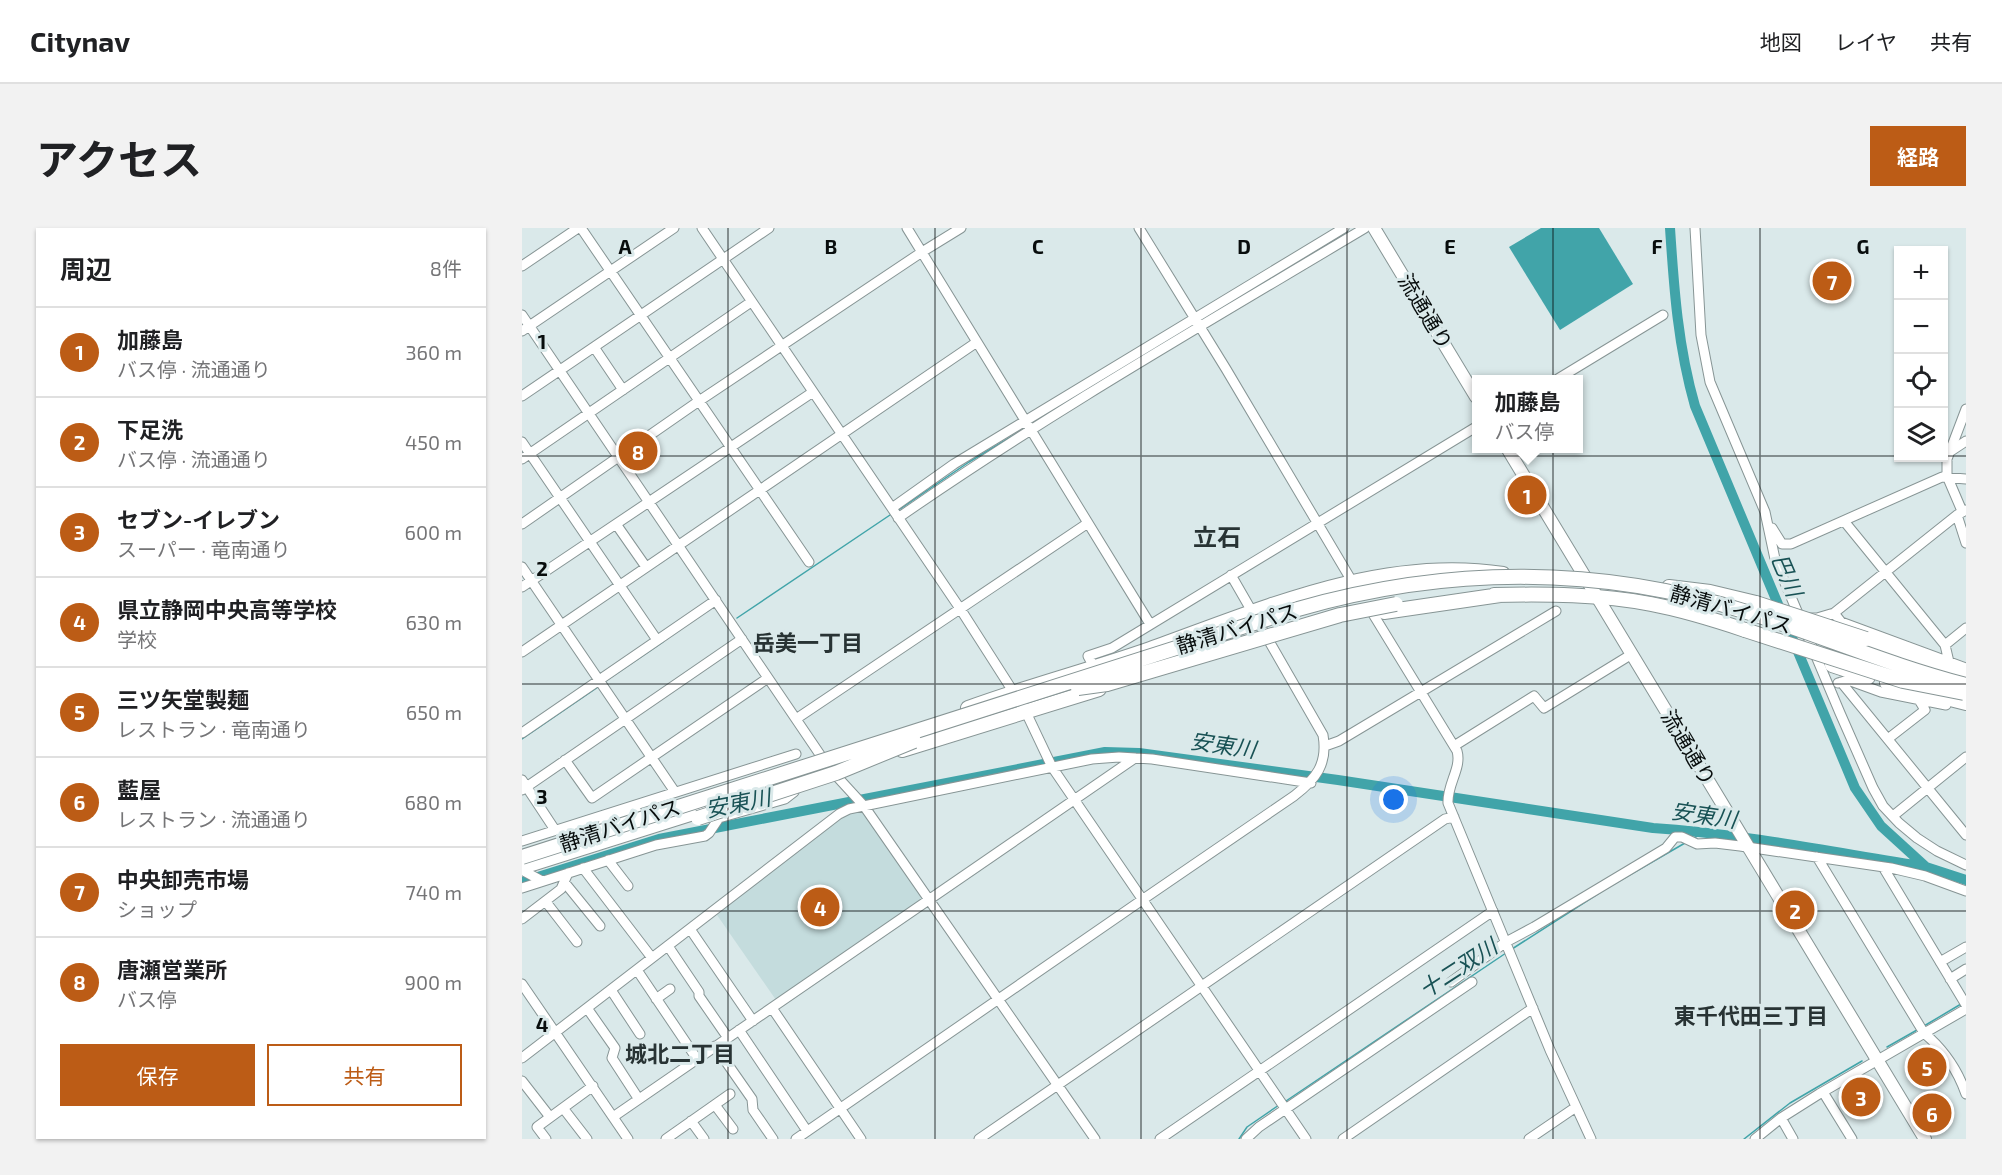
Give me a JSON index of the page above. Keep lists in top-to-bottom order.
{
  "streets": {
    "highway": ["静清バイパス"],
    "main road": ["流通通り"]
  },
  "districts": [
    "立石",
    "岳美一丁目",
    "東千代田三丁目",
    "城北二丁目"
  ],
  "water": ["巴川", "安東川", "十二双川"],
  "page": {
    "header": "Citynav",
    "nav": ["地図", "レイヤ", "共有"],
    "title": "アクセス",
    "buttons": [
      "経路",
      ["保存", "共有"]
    ],
    "heading": ["周辺", "8件"],
    "map_buttons": ["+", "−"],
    "pins": [
      "7",
      "8",
      "1",
      "4",
      "2",
      "5",
      "3",
      "6"
    ],
    "list": [
      {
        "mark": "1",
        "name": "加藤島",
        "note": "バス停 · 流通通り",
        "value": "360 m"
      },
      {
        "mark": "2",
        "name": "下足洗",
        "note": "バス停 · 流通通り",
        "value": "450 m"
      },
      {
        "mark": "3",
        "name": "セブン-イレブン",
        "note": "スーパー · 竜南通り",
        "value": "600 m"
      },
      {
        "mark": "4",
        "name": "県立静岡中央高等学校",
        "note": "学校",
        "value": "630 m"
      },
      {
        "mark": "5",
        "name": "三ツ矢堂製麺",
        "note": "レストラン · 竜南通り",
        "value": "650 m"
      },
      {
        "mark": "6",
        "name": "藍屋",
        "note": "レストラン · 流通通り",
        "value": "680 m"
      },
      {
        "mark": "7",
        "name": "中央卸売市場",
        "note": "ショップ",
        "value": "740 m"
      },
      {
        "mark": "8",
        "name": "唐瀬営業所",
        "note": "バス停",
        "value": "900 m"
      }
    ],
    "popup": ["加藤島", "バス停"]
  },
  "grid": {
    "columns": [
      "A",
      "B",
      "C",
      "D",
      "E",
      "F",
      "G"
    ],
    "rows": [
      "1",
      "2",
      "3",
      "4"
    ]
  }
}
